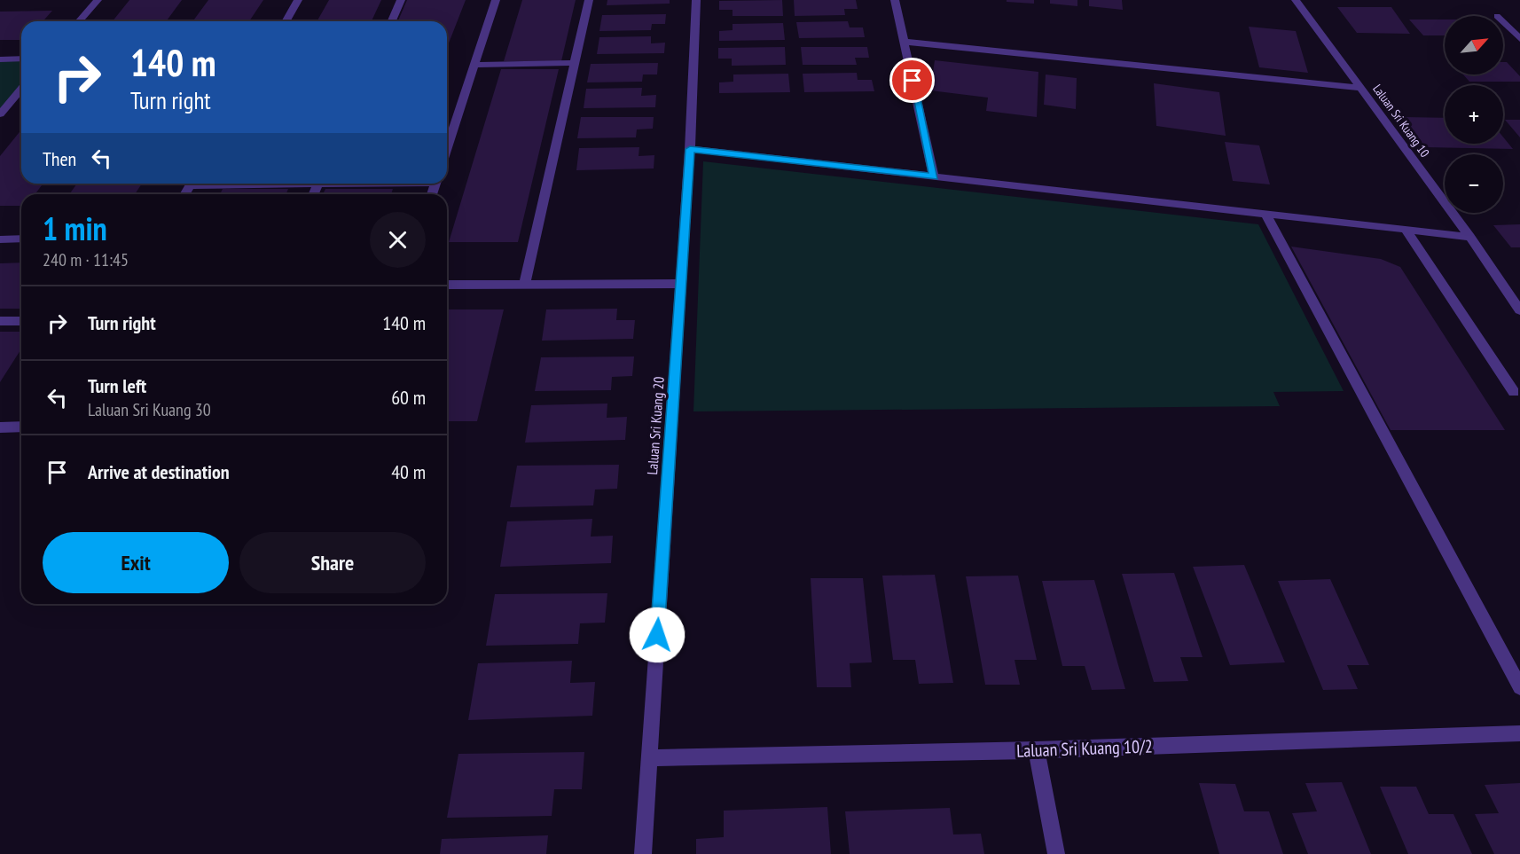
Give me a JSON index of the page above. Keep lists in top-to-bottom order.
{
  "streets": {
    "street": ["Laluan Sri Kuang 10", "Laluan Sri Kuang 20", "Laluan Sri Kuang 10/2"]
  },
  "crossings": [
    ["Laluan Sri Kuang 20", "Laluan Sri Kuang 10/2"]
  ],
  "north": "top right",
  "page": {
    "map_buttons": ["+", "−"],
    "turn": ["140 m", "Turn right"],
    "then": "Then",
    "heading": ["1 min", "240 m · 11:45"],
    "list": [
      {
        "name": "Turn right",
        "value": "140 m"
      },
      {
        "name": "Turn left",
        "note": "Laluan Sri Kuang 30",
        "value": "60 m"
      },
      {
        "name": "Arrive at destination",
        "value": "40 m"
      }
    ],
    "buttons": ["Exit", "Share"]
  }
}
